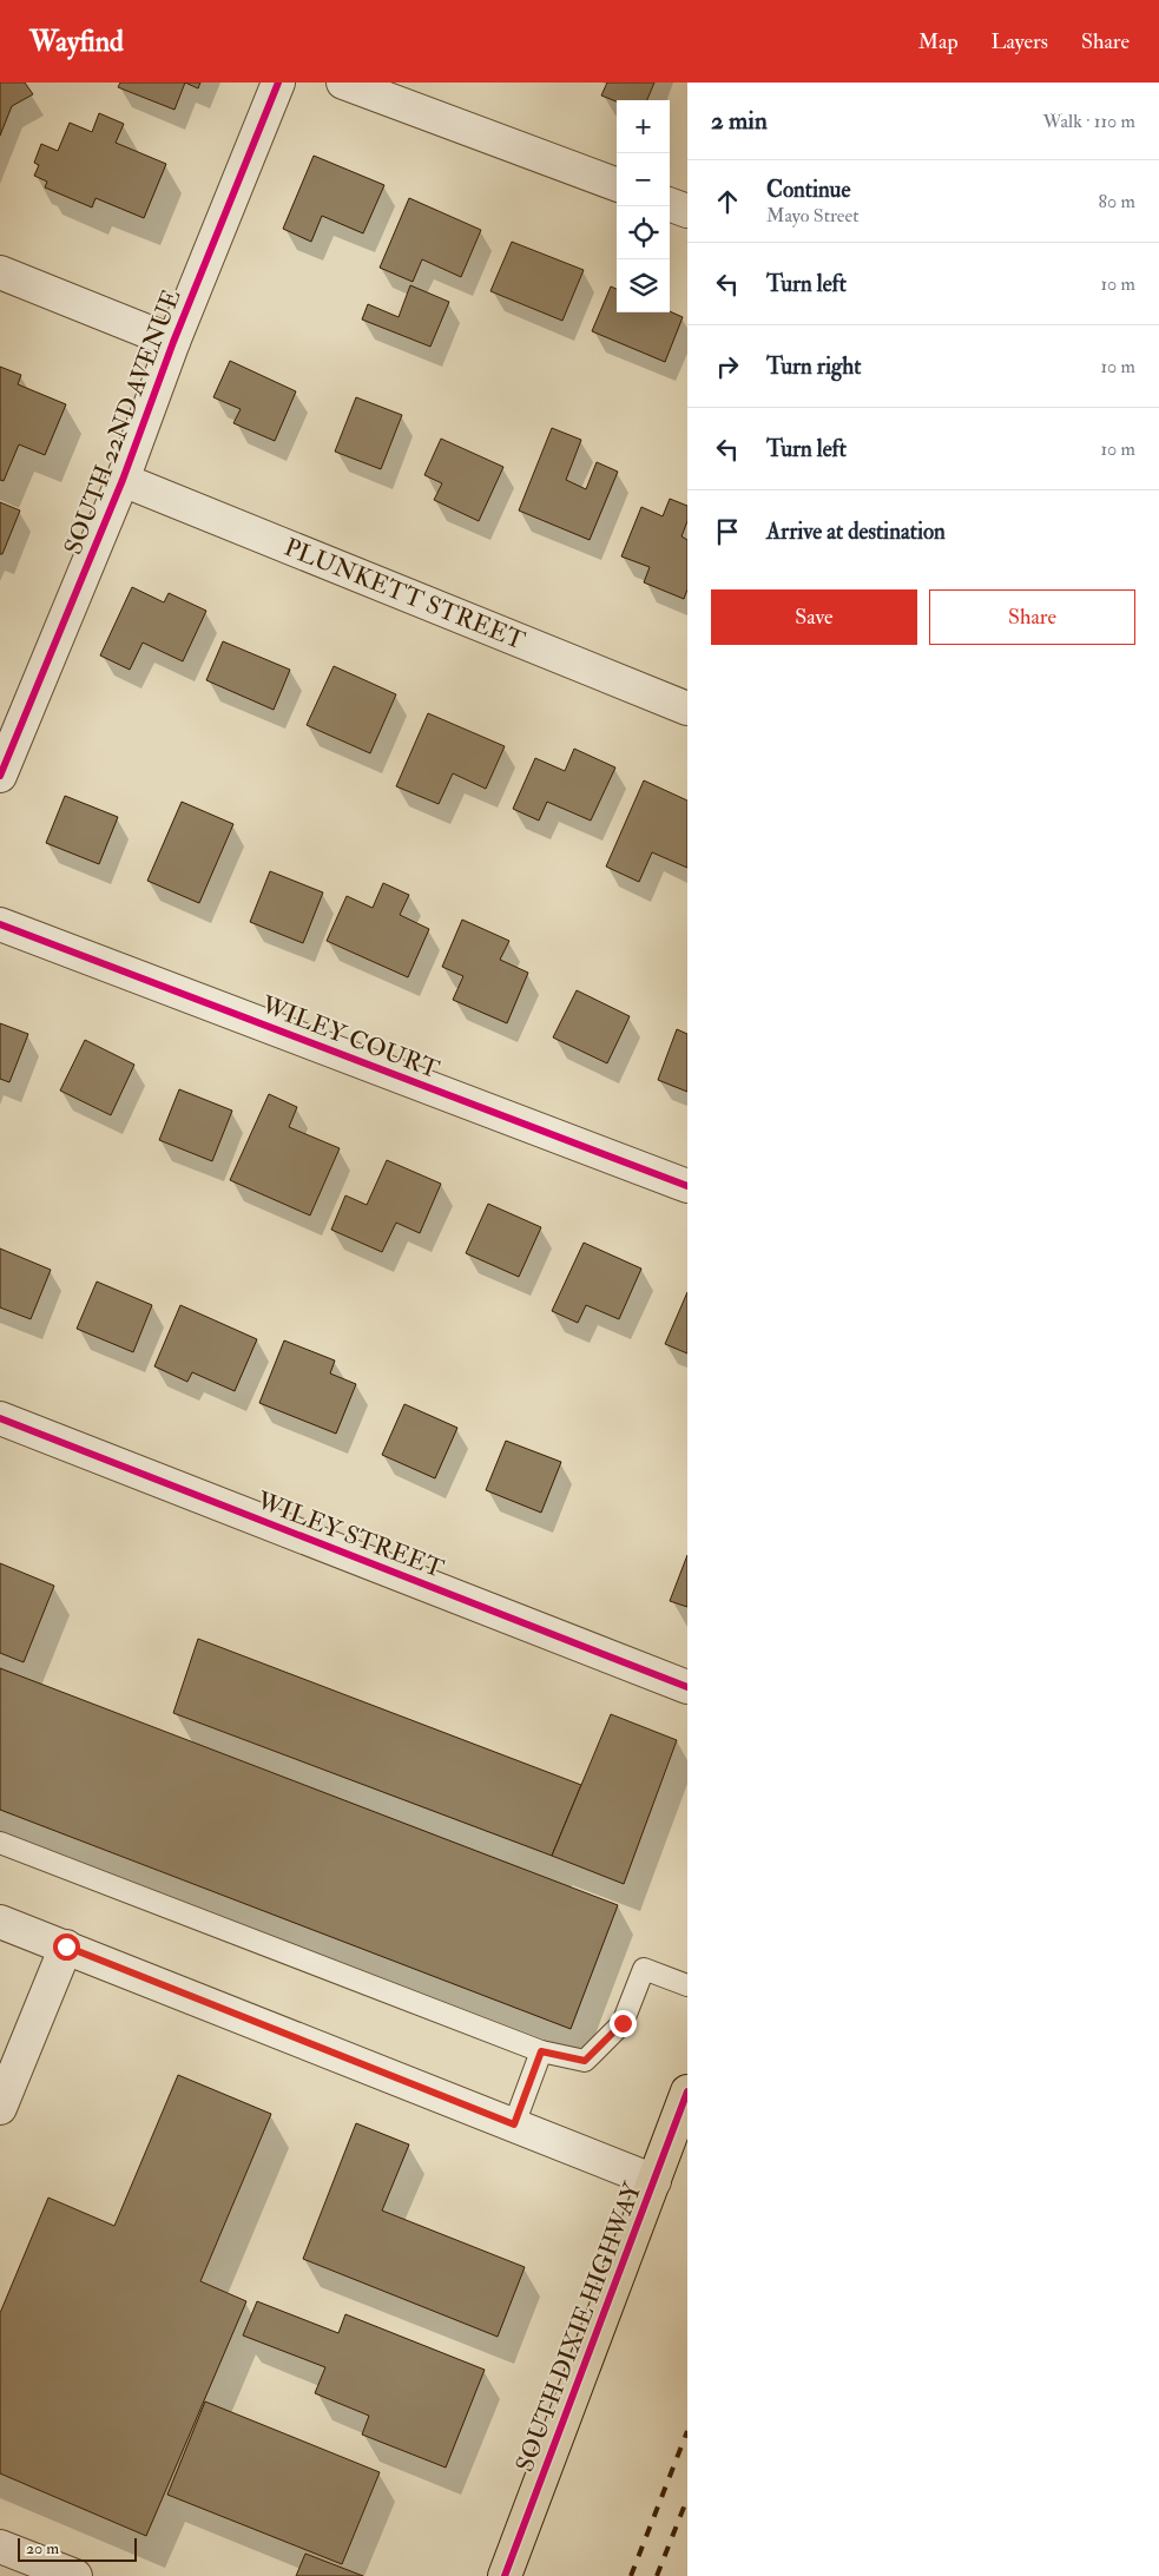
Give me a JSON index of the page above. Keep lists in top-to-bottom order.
{
  "streets": {
    "main road": ["SOUTH DIXIE HIGHWAY"],
    "street": [
      "SOUTH 22ND AVENUE",
      "PLUNKETT STREET",
      "WILEY COURT",
      "WILEY STREET"
    ]
  },
  "crossings": [
    ["SOUTH 22ND AVENUE", "PLUNKETT STREET"]
  ],
  "scale_bar": "20 m",
  "page": {
    "header": "Wayfind",
    "nav": ["Map", "Layers", "Share"],
    "heading": ["2 min", "Walk · 110 m"],
    "map_buttons": ["+", "−"],
    "list": [
      ["Continue", "Mayo Street", "80 m"],
      ["Turn left", "10 m"],
      ["Turn right", "10 m"],
      ["Turn left", "10 m"],
      "Arrive at destination"
    ],
    "buttons": ["Save", "Share"],
    "scale": "20 m"
  }
}
